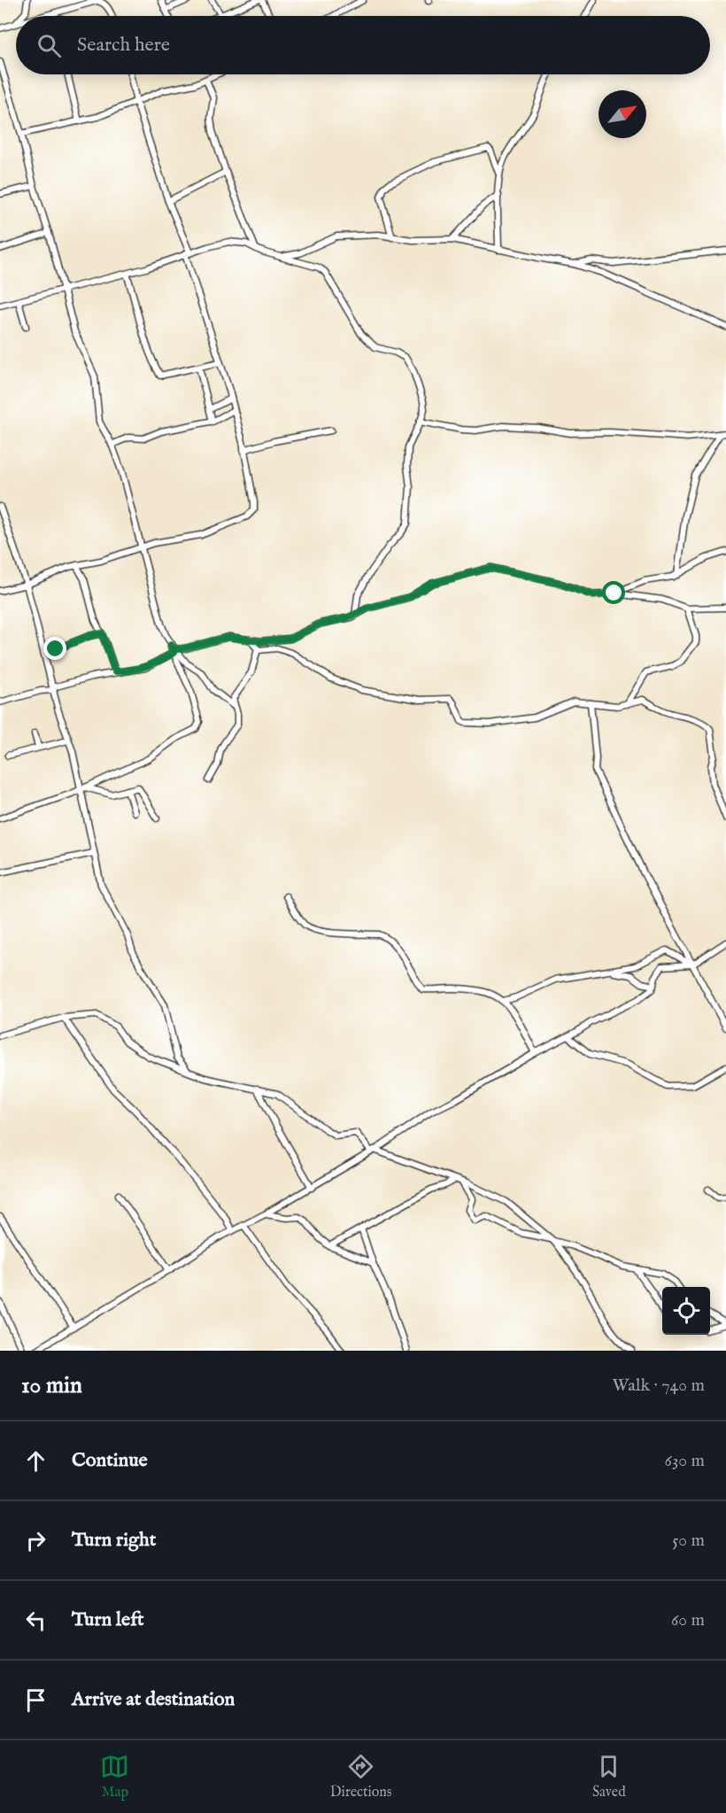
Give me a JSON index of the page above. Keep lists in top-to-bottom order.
{
  "north": "top right",
  "page": {
    "search": "Search here",
    "heading": ["10 min", "Walk · 740 m"],
    "list": [
      ["Continue", "630 m"],
      ["Turn right", "50 m"],
      ["Turn left", "60 m"],
      "Arrive at destination"
    ],
    "nav": ["Map", "Directions", "Saved"]
  }
}
